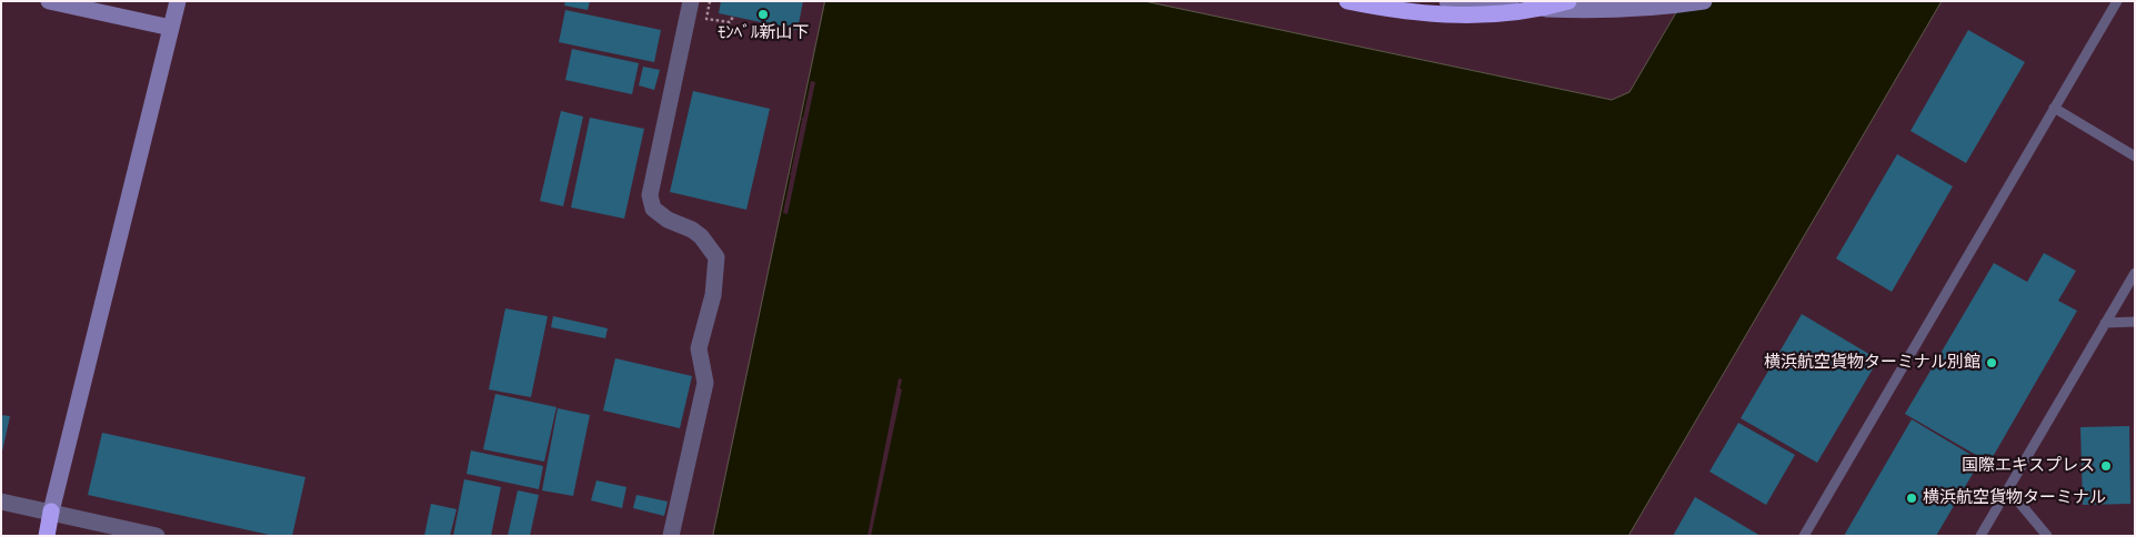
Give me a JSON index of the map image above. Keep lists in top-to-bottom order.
{
  "places": [
    "ﾓﾝﾍﾞﾙ新山下",
    "横浜航空貨物ターミナル別館",
    "国際エキスプレス",
    "横浜航空貨物ターミナル"
  ]
}
